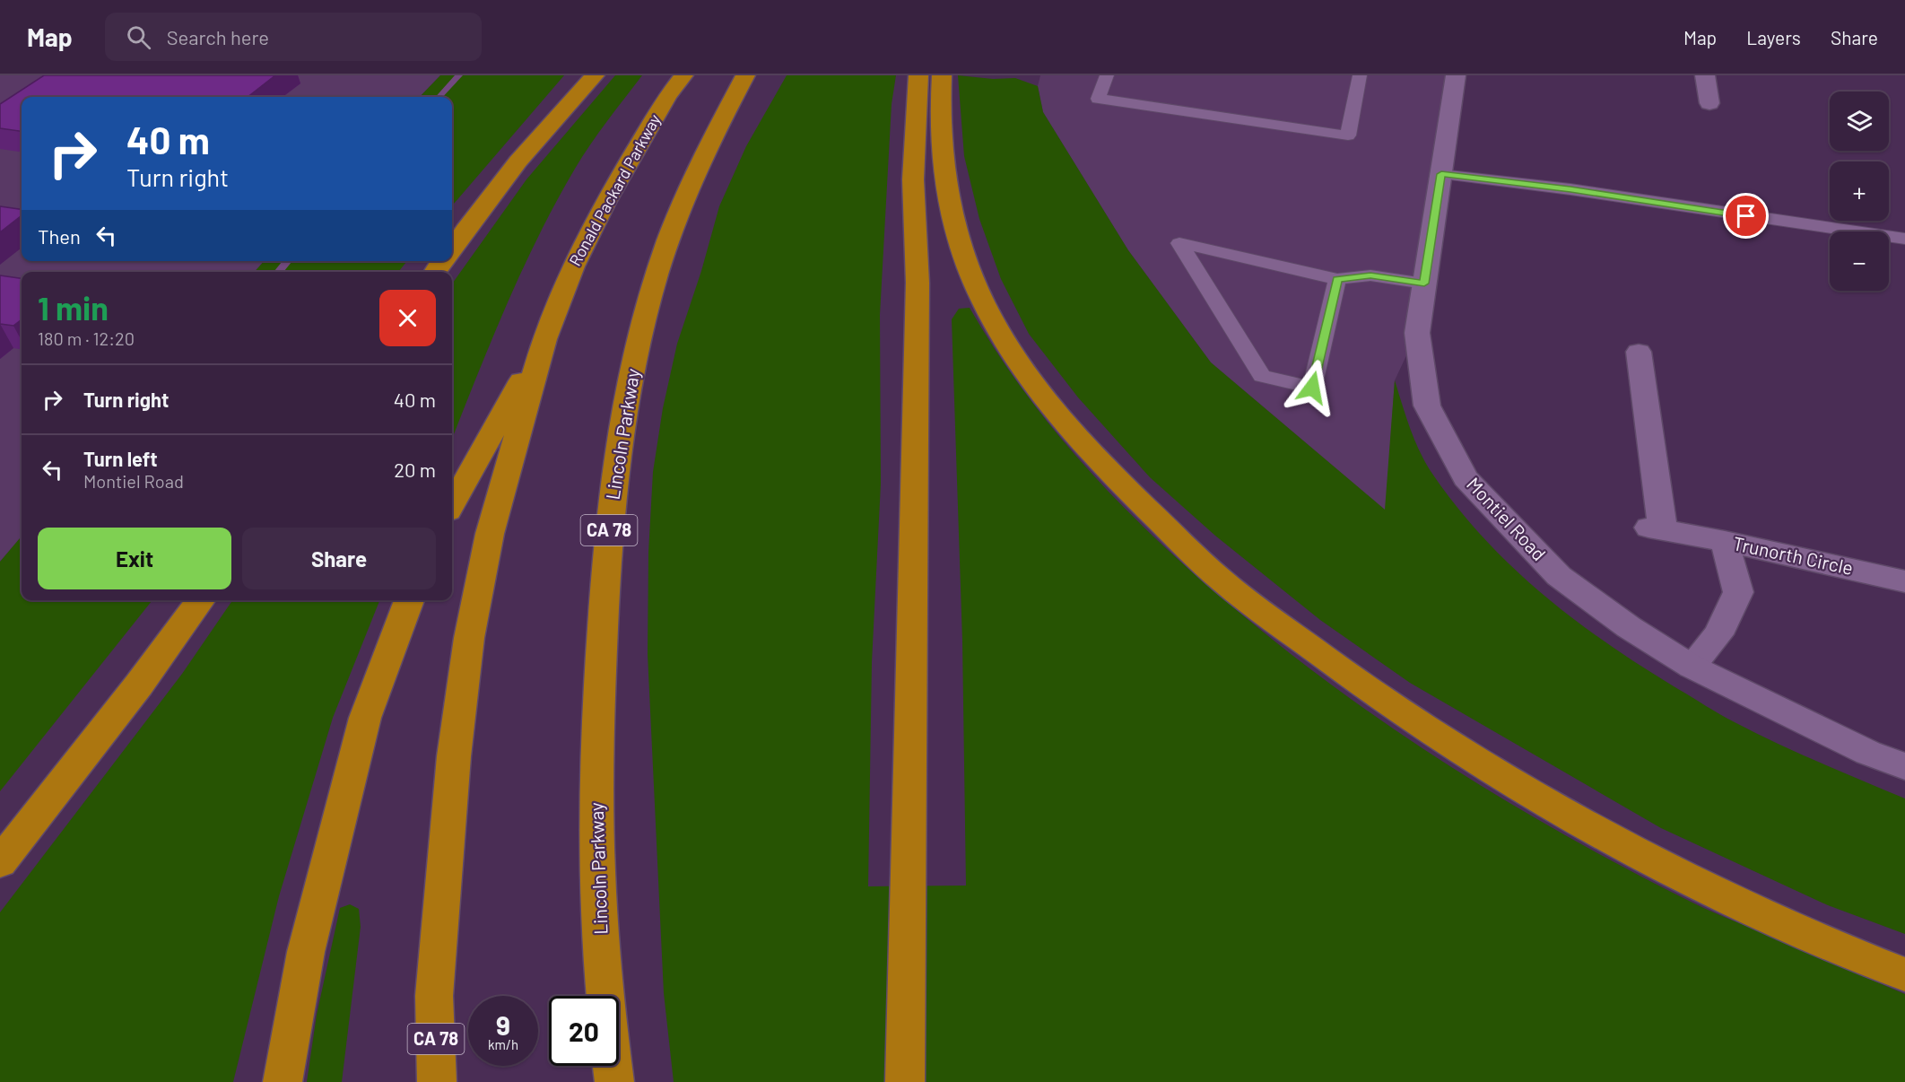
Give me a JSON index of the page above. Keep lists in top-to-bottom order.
{
  "streets": {
    "highway": ["Ronald Packard Parkway", "Lincoln Parkway", "CA 78"],
    "street": ["Montiel Road", "Trunorth Circle"]
  },
  "crossings": [
    ["Ronald Packard Parkway", "CA 78"],
    ["Montiel Road", "Trunorth Circle"]
  ],
  "page": {
    "header": "Map",
    "search": "Search here",
    "nav": ["Map", "Layers", "Share"],
    "map_buttons": ["+", "−"],
    "turn": ["40 m", "Turn right"],
    "then": "Then",
    "heading": ["1 min", "180 m · 12:20"],
    "list": [
      {
        "name": "Turn right",
        "value": "40 m"
      },
      {
        "name": "Turn left",
        "note": "Montiel Road",
        "value": "20 m"
      }
    ],
    "buttons": ["Exit", "Share"],
    "speed": "9 km/h",
    "limit": "20"
  }
}
